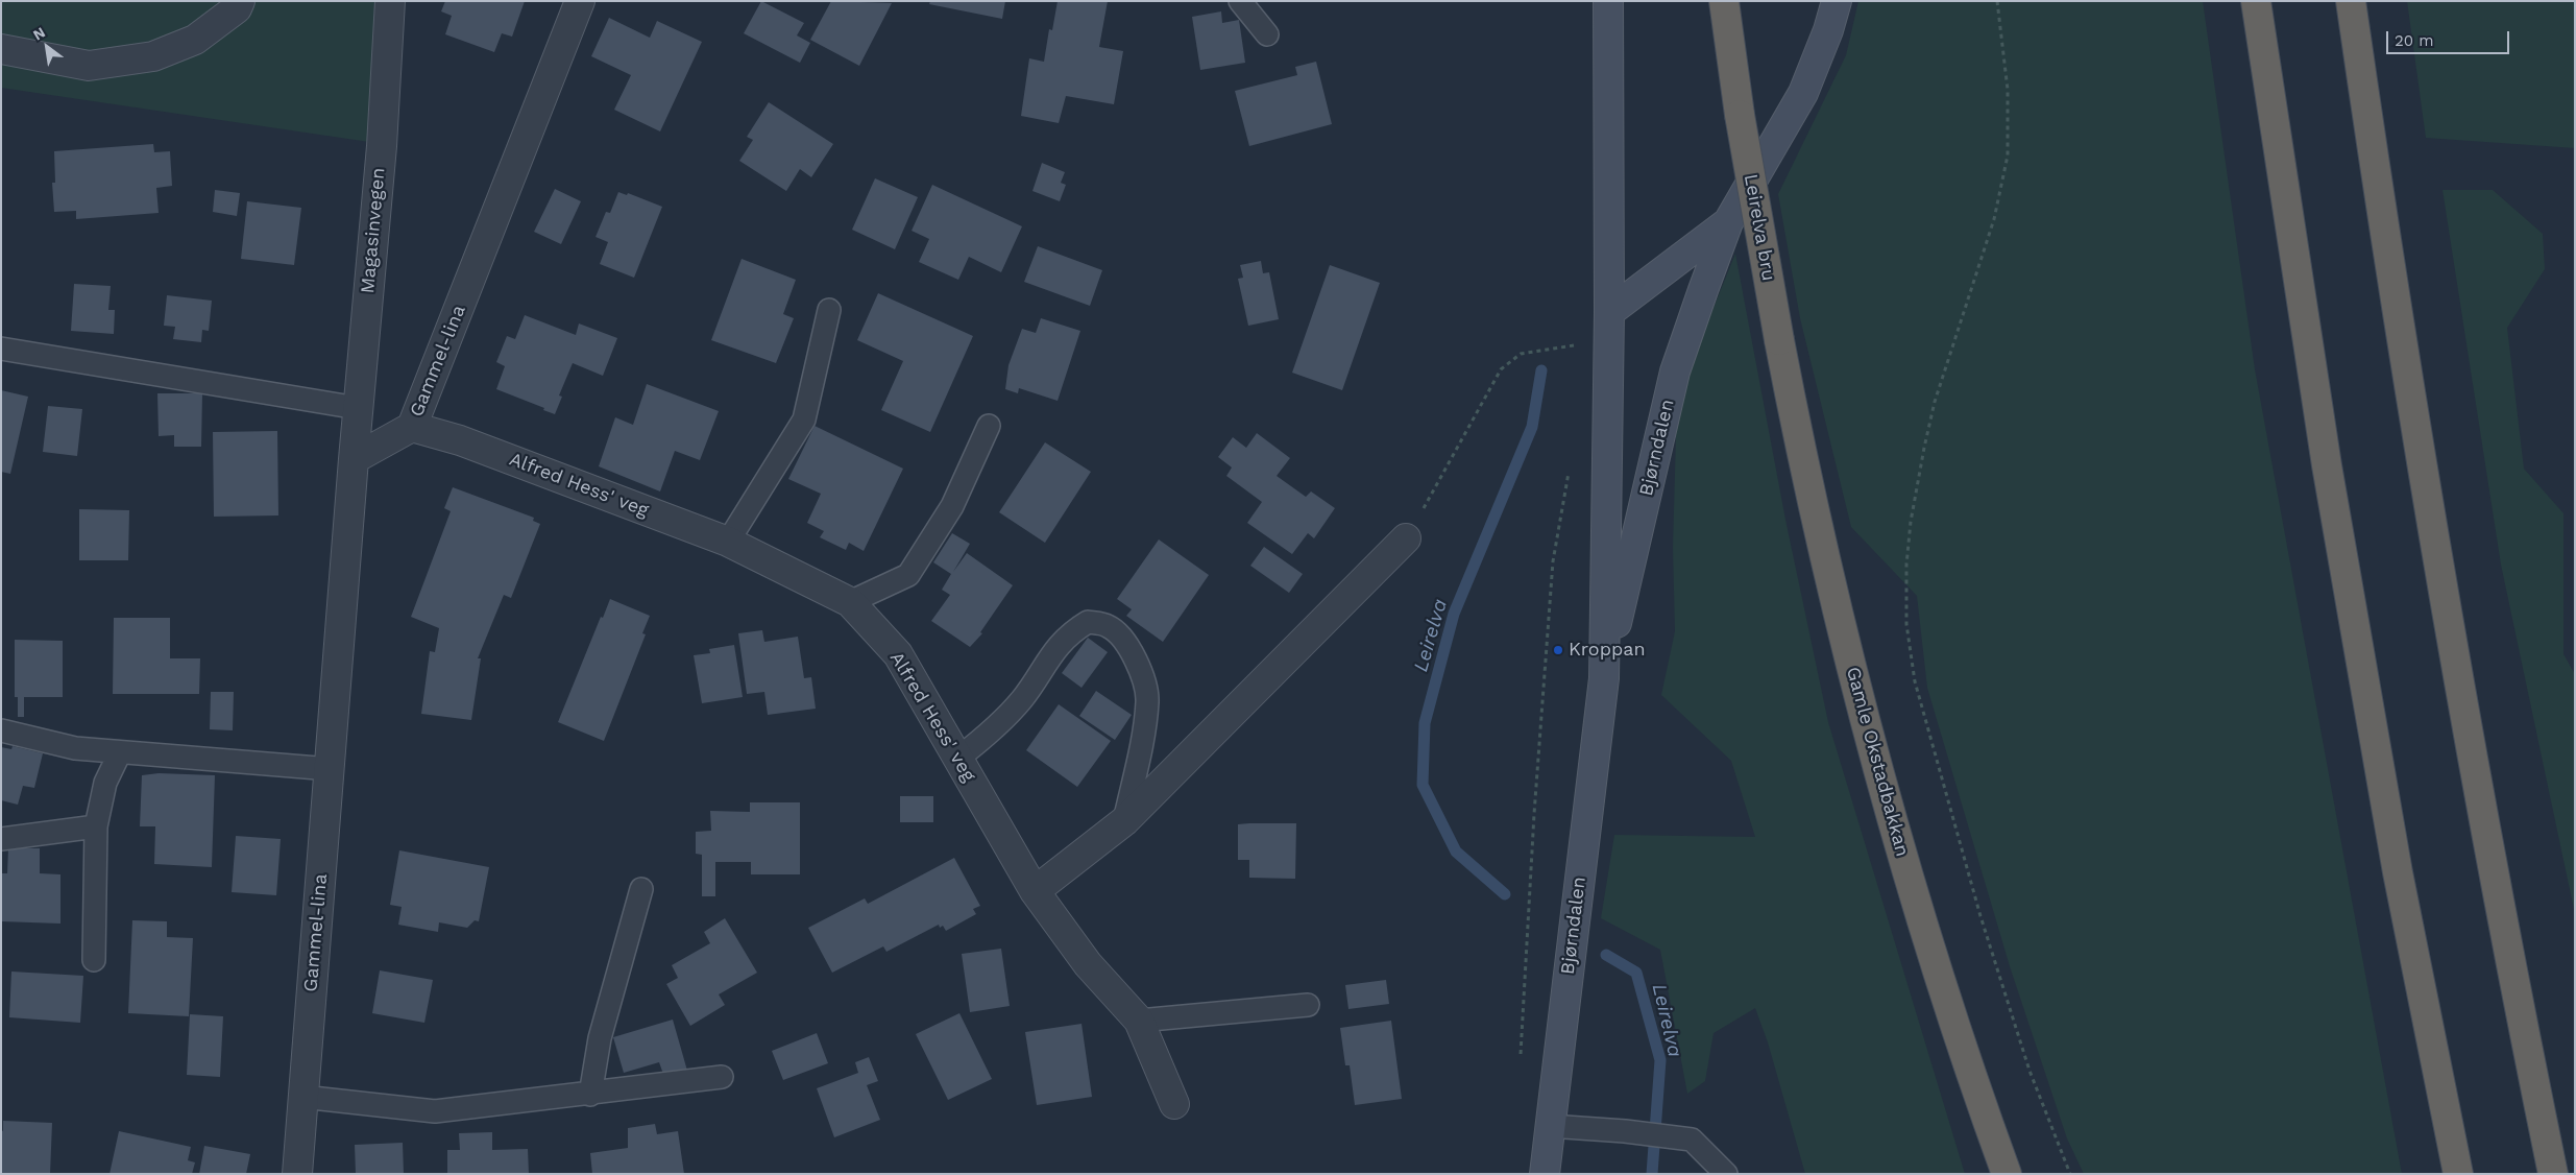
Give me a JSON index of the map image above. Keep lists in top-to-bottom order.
{
  "streets": {
    "highway": ["Leirelva bru", "Gamle Okstadbakkan"],
    "main road": ["Bjørndalen"],
    "street": ["Magasinvegen", "Gammel-lina", "Alfred Hess' veg"]
  },
  "crossings": [
    ["Leirelva bru", "Gamle Okstadbakkan"],
    ["Magasinvegen", "Gammel-lina"],
    ["Gammel-lina", "Alfred Hess' veg"]
  ],
  "water": ["Leirelva"],
  "places": ["Kroppan"],
  "scale_bar": "20 m",
  "north": "top left"
}
